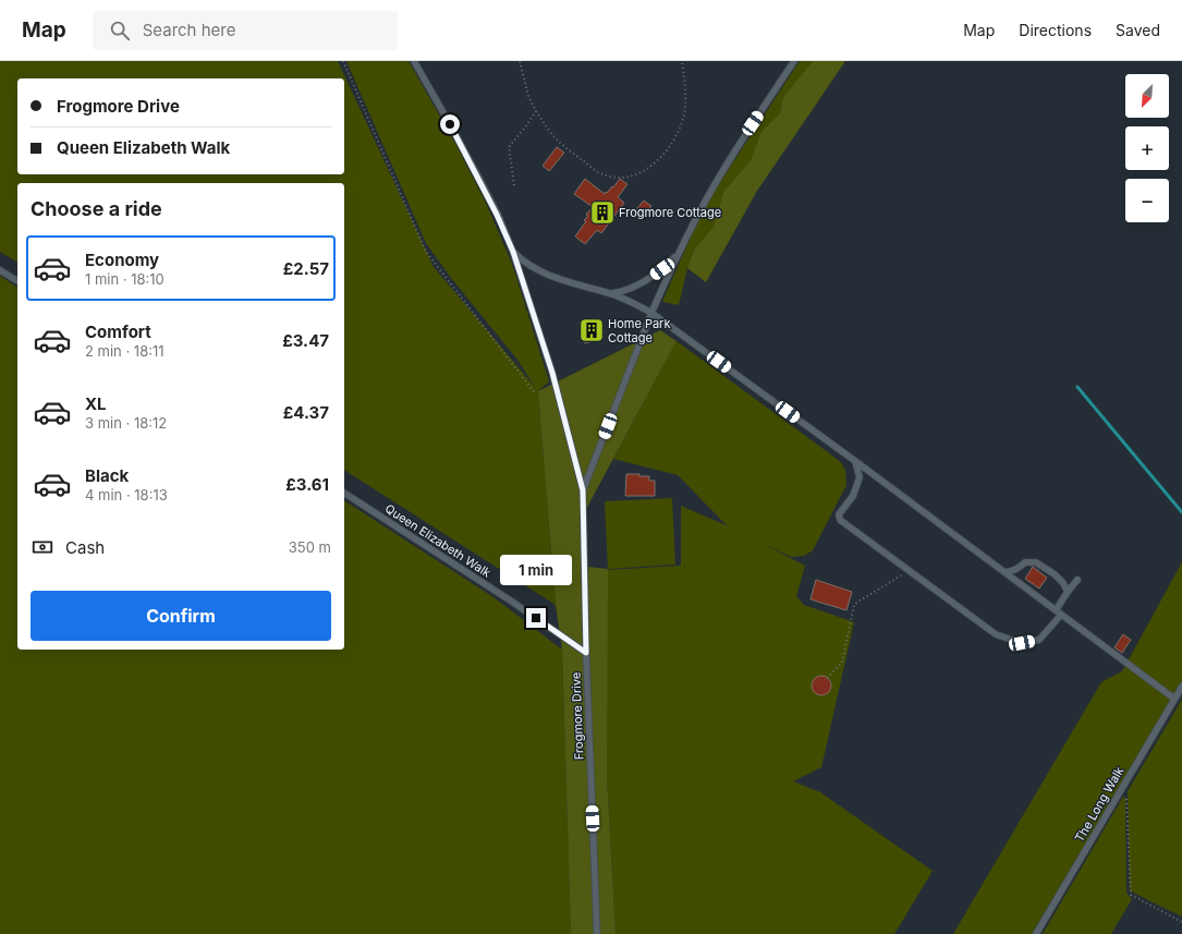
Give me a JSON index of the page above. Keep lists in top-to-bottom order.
{
  "streets": {
    "lane": ["Queen Elizabeth Walk", "Frogmore Drive", "The Long Walk"]
  },
  "crossings": [
    ["Queen Elizabeth Walk", "Frogmore Drive"]
  ],
  "places": {
    "building": ["Frogmore Cottage", "Home Park Cottage"]
  },
  "north": "bottom left",
  "page": {
    "header": "Map",
    "search": "Search here",
    "nav": ["Map", "Directions", "Saved"],
    "map_buttons": ["+", "−"],
    "banner": ["Frogmore Drive", "Queen Elizabeth Walk"],
    "heading": "Choose a ride",
    "list": [
      {
        "name": "Economy",
        "note": "1 min · 18:10",
        "value": "£2.57"
      },
      {
        "name": "Comfort",
        "note": "2 min · 18:11",
        "value": "£3.47"
      },
      {
        "name": "XL",
        "note": "3 min · 18:12",
        "value": "£4.37"
      },
      {
        "name": "Black",
        "note": "4 min · 18:13",
        "value": "£3.61"
      }
    ],
    "pay": ["Cash", "350 m"],
    "bubble": "1 min",
    "buttons": "Confirm"
  }
}
